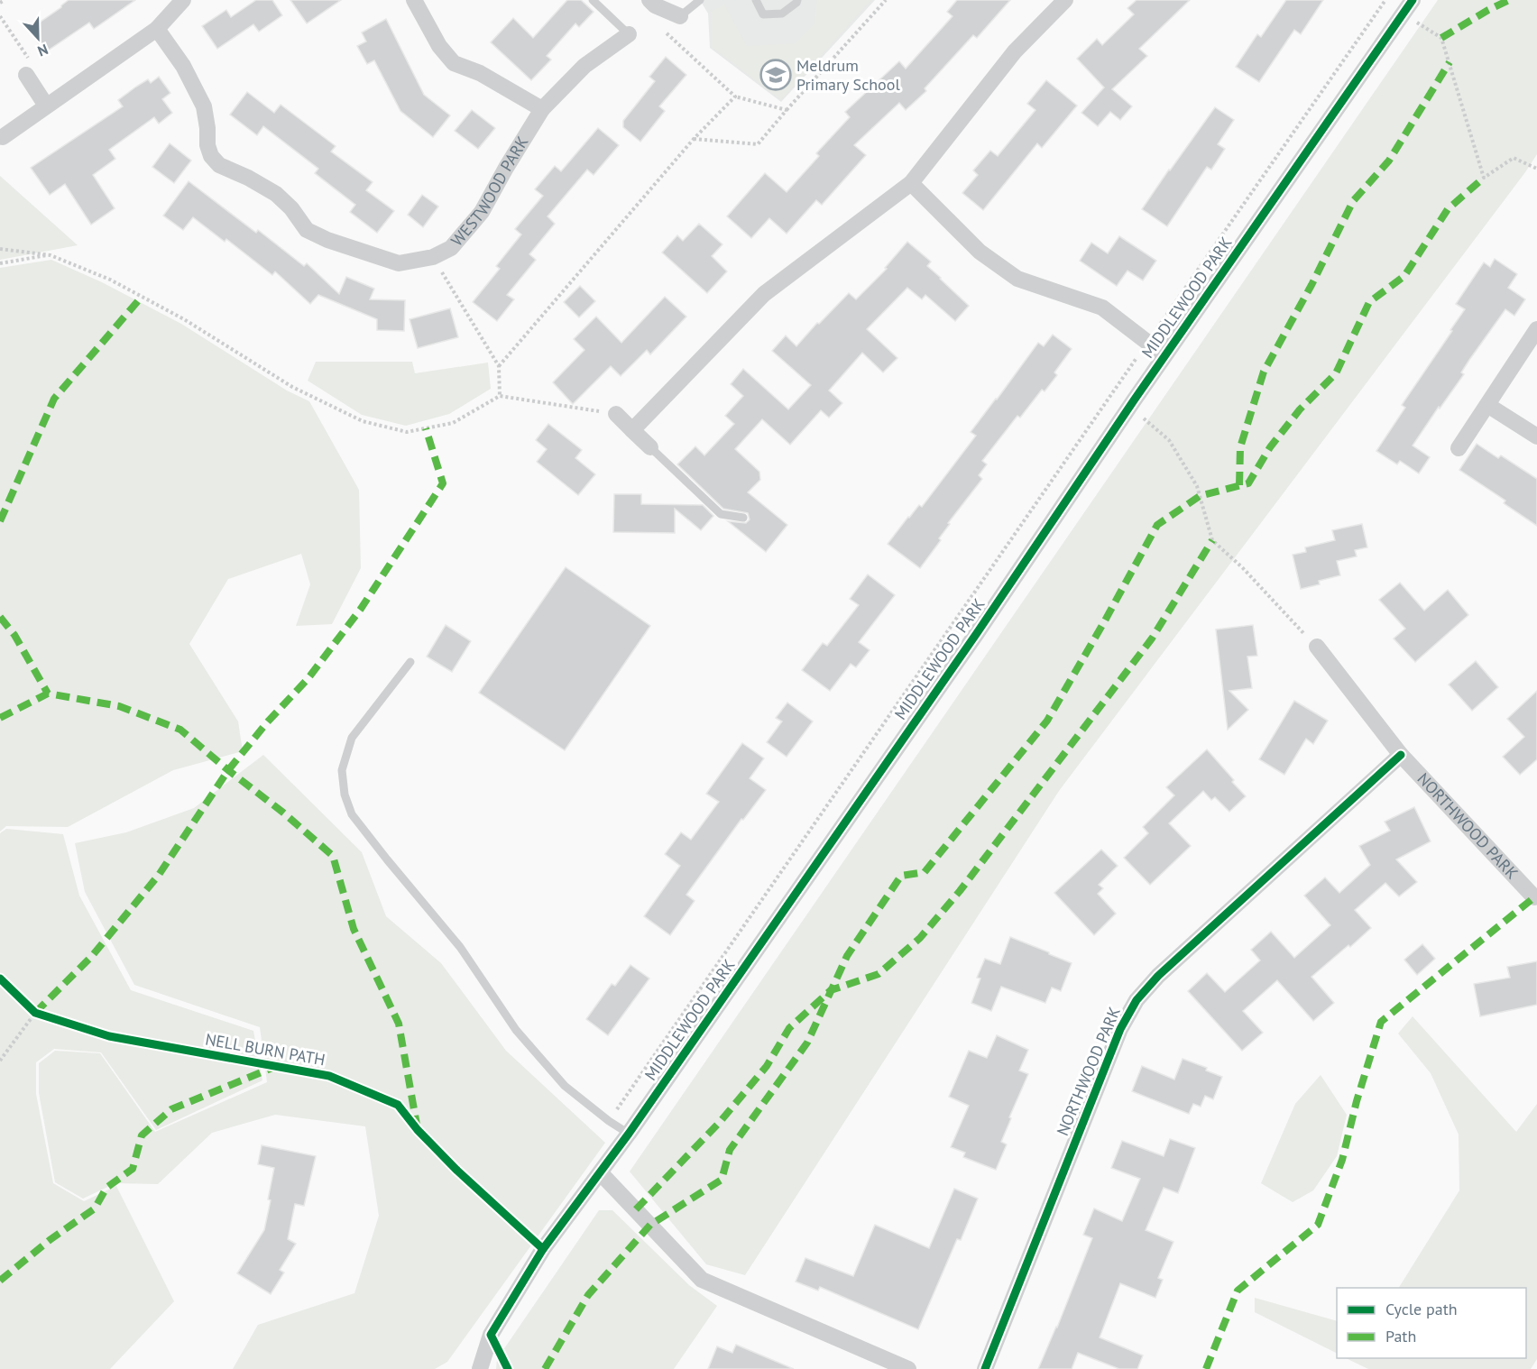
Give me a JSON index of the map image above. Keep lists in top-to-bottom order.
{
  "streets": {
    "street": ["WESTWOOD PARK", "MIDDLEWOOD PARK", "NORTHWOOD PARK"],
    "cycle path": ["NELL BURN PATH"]
  },
  "places": {
    "school or university": ["Meldrum Primary School"]
  },
  "legend": ["Cycle path", "Path"],
  "north": "bottom"
}
